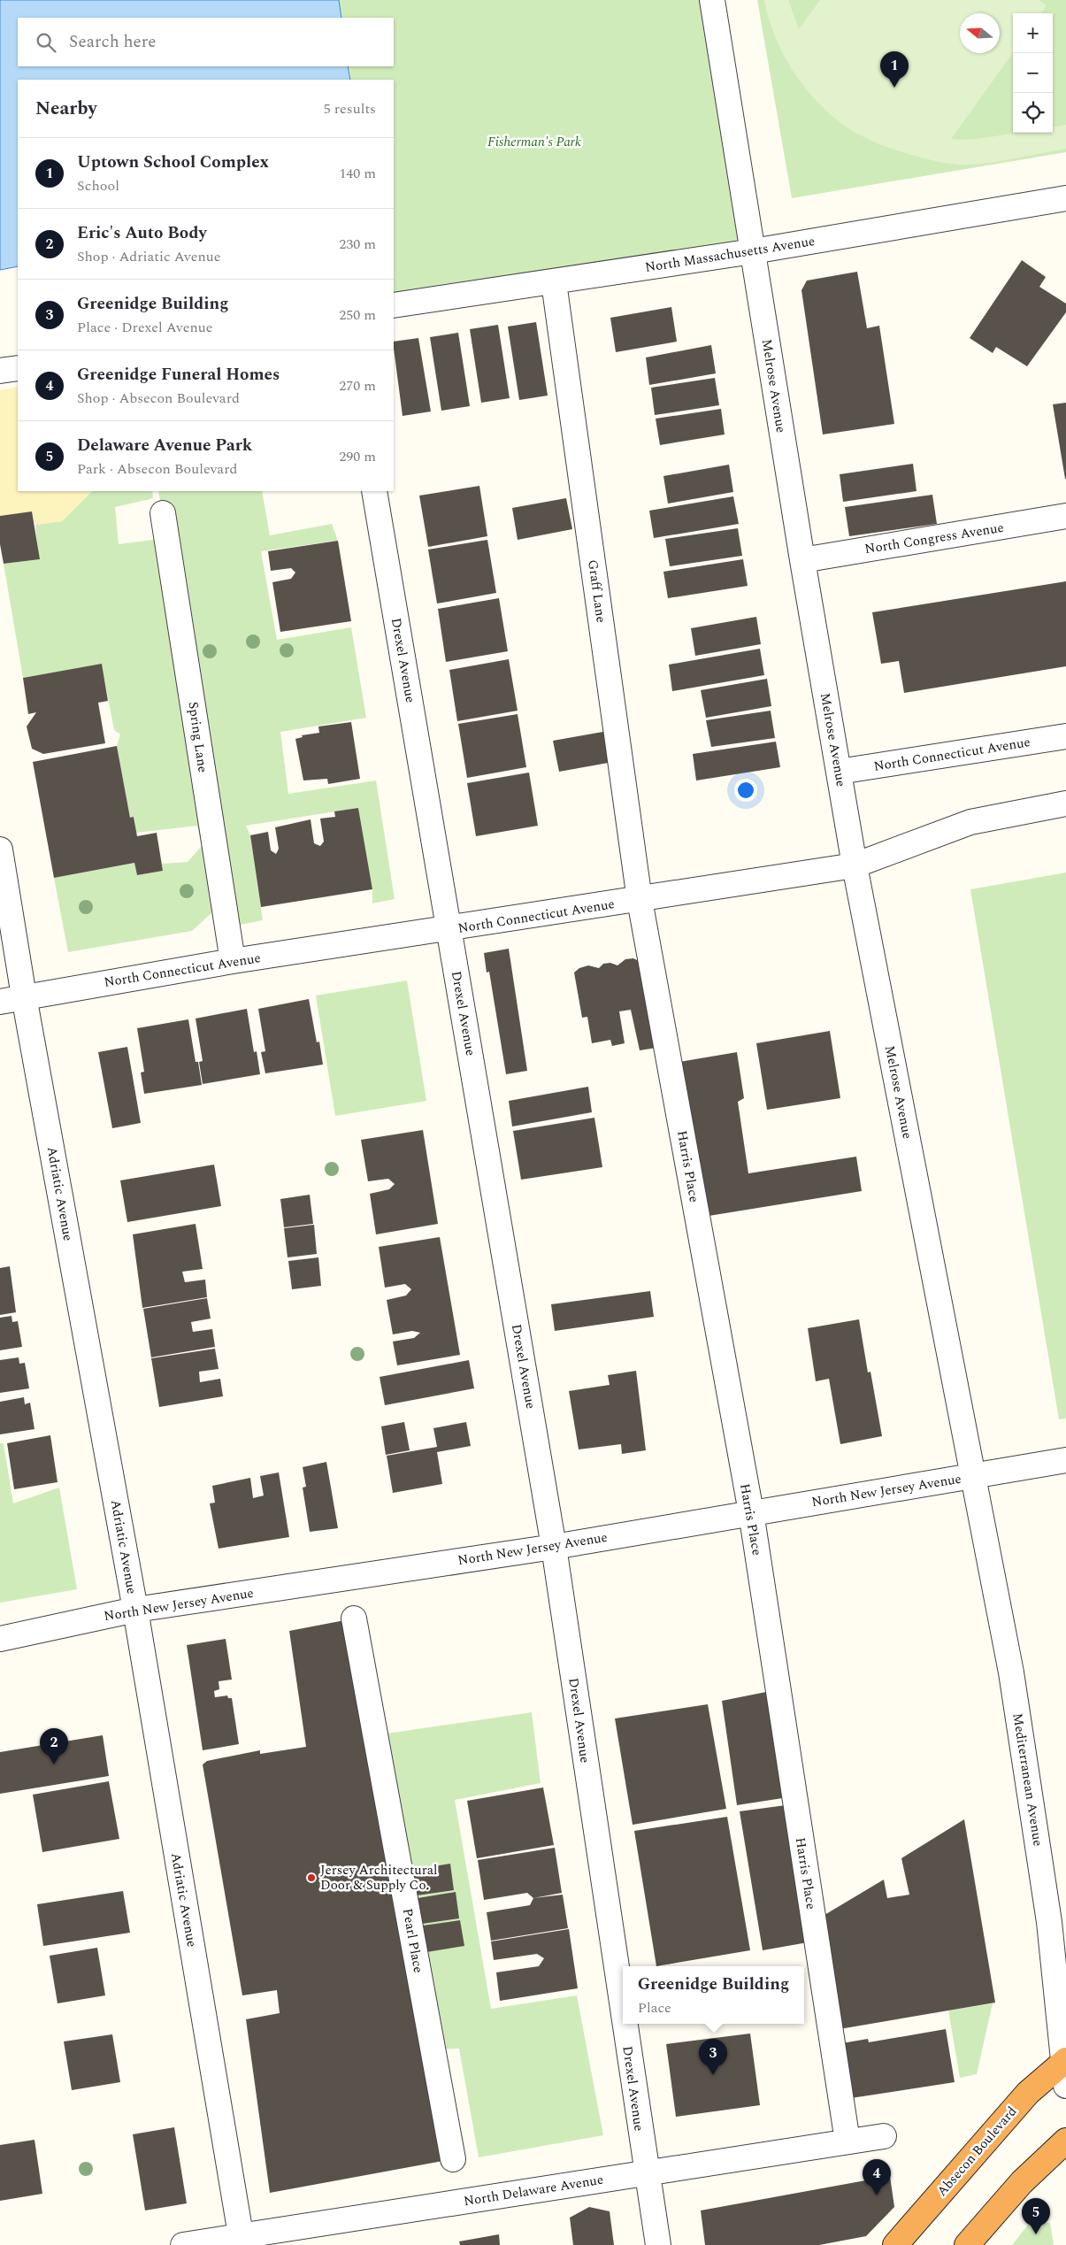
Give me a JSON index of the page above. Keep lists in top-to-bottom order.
{
  "streets": {
    "highway": ["Absecon Boulevard"],
    "street": [
      "North Massachusetts Avenue",
      "Melrose Avenue",
      "North Congress Avenue",
      "Graff Lane",
      "Drexel Avenue",
      "Spring Lane",
      "North Connecticut Avenue",
      "Harris Place",
      "Adriatic Avenue",
      "North New Jersey Avenue",
      "Mediterranean Avenue",
      "Pearl Place",
      "North Delaware Avenue"
    ]
  },
  "crossings": [
    ["North Massachusetts Avenue", "Melrose Avenue"],
    ["North Massachusetts Avenue", "Graff Lane"],
    ["Melrose Avenue", "North Congress Avenue"],
    ["Melrose Avenue", "North Connecticut Avenue"],
    ["Melrose Avenue", "North New Jersey Avenue"],
    ["Melrose Avenue", "Mediterranean Avenue"],
    ["Graff Lane", "North Connecticut Avenue"],
    ["Graff Lane", "Harris Place"],
    ["Drexel Avenue", "North Connecticut Avenue"],
    ["Drexel Avenue", "North New Jersey Avenue"],
    ["Drexel Avenue", "North Delaware Avenue"],
    ["Spring Lane", "North Connecticut Avenue"],
    ["North Connecticut Avenue", "Harris Place"],
    ["North Connecticut Avenue", "Adriatic Avenue"],
    ["Harris Place", "North New Jersey Avenue"],
    ["Harris Place", "North Delaware Avenue"],
    ["Adriatic Avenue", "North New Jersey Avenue"],
    ["Adriatic Avenue", "North Delaware Avenue"],
    ["North New Jersey Avenue", "Mediterranean Avenue"],
    ["Mediterranean Avenue", "Absecon Boulevard"]
  ],
  "parks": ["Fisherman's Park"],
  "places": ["Jersey Architectural Door & Supply Co."],
  "north": "left",
  "page": {
    "map_buttons": ["+", "−"],
    "search": "Search here",
    "pins": [
      "1",
      "2",
      "3",
      "4",
      "5"
    ],
    "heading": ["Nearby", "5 results"],
    "list": [
      {
        "mark": "1",
        "name": "Uptown School Complex",
        "note": "School",
        "value": "140 m"
      },
      {
        "mark": "2",
        "name": "Eric's Auto Body",
        "note": "Shop · Adriatic Avenue",
        "value": "230 m"
      },
      {
        "mark": "3",
        "name": "Greenidge Building",
        "note": "Place · Drexel Avenue",
        "value": "250 m"
      },
      {
        "mark": "4",
        "name": "Greenidge Funeral Homes",
        "note": "Shop · Absecon Boulevard",
        "value": "270 m"
      },
      {
        "mark": "5",
        "name": "Delaware Avenue Park",
        "note": "Park · Absecon Boulevard",
        "value": "290 m"
      }
    ],
    "popup": ["Greenidge Building", "Place"]
  }
}
